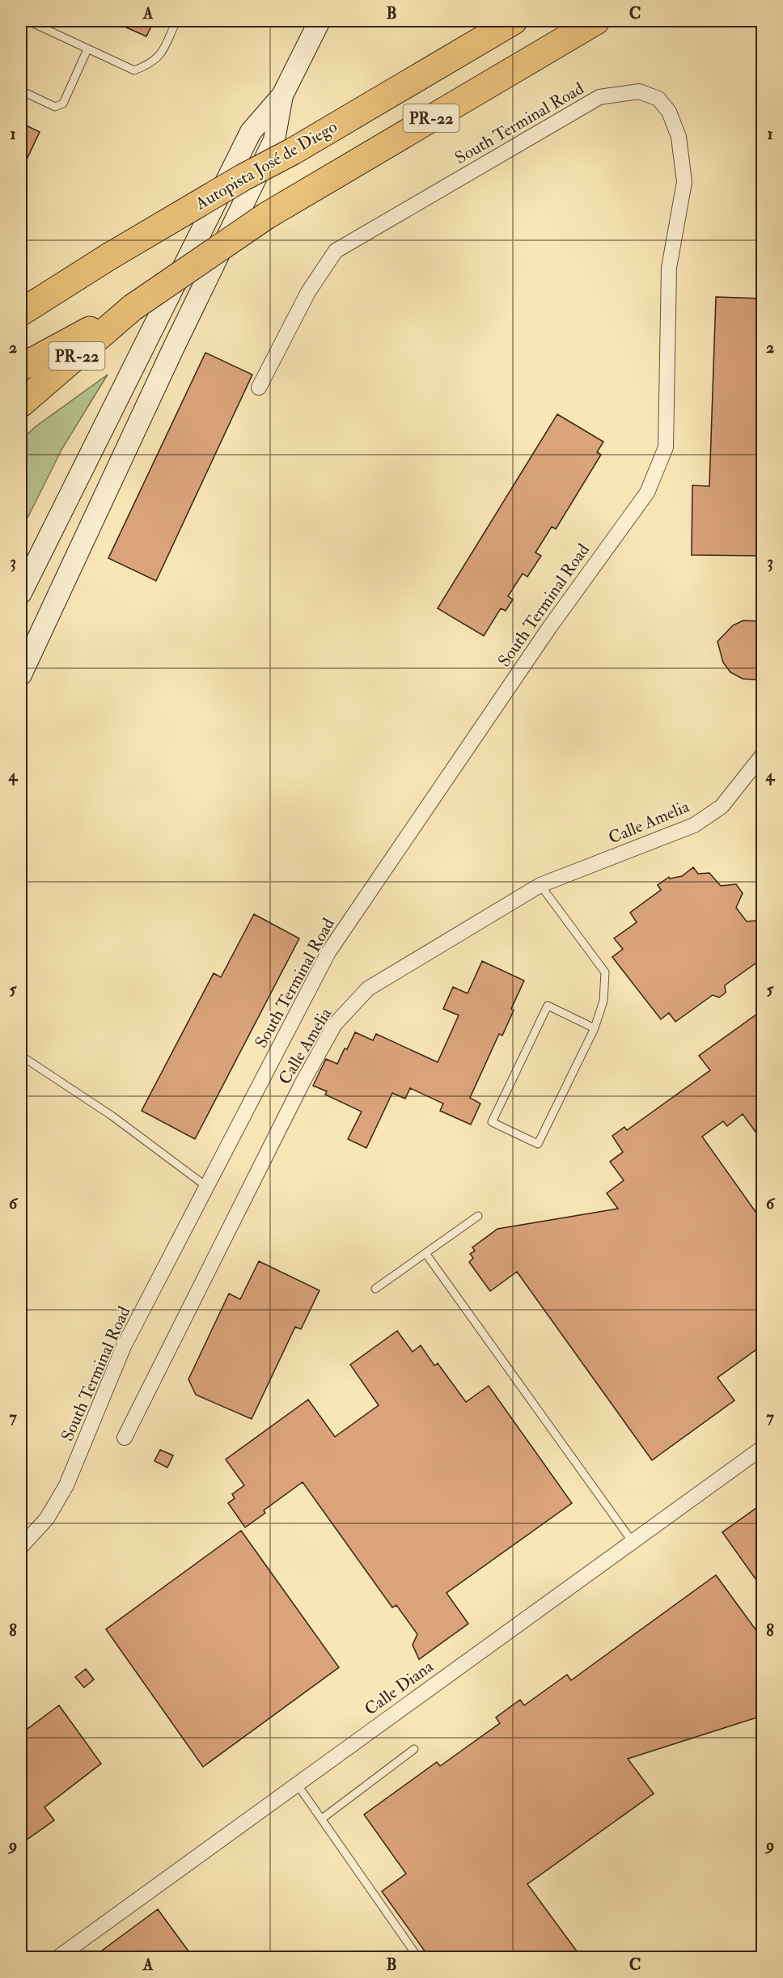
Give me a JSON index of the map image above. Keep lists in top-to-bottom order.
{
  "streets": {
    "highway": ["PR-22", "Autopista José de Diego"],
    "street": ["South Terminal Road", "Calle Amelia", "Calle Diana"]
  },
  "grid": {
    "columns": ["A", "B", "C"],
    "rows": [
      "1",
      "2",
      "3",
      "4",
      "5",
      "6",
      "7",
      "8",
      "9"
    ]
  }
}
